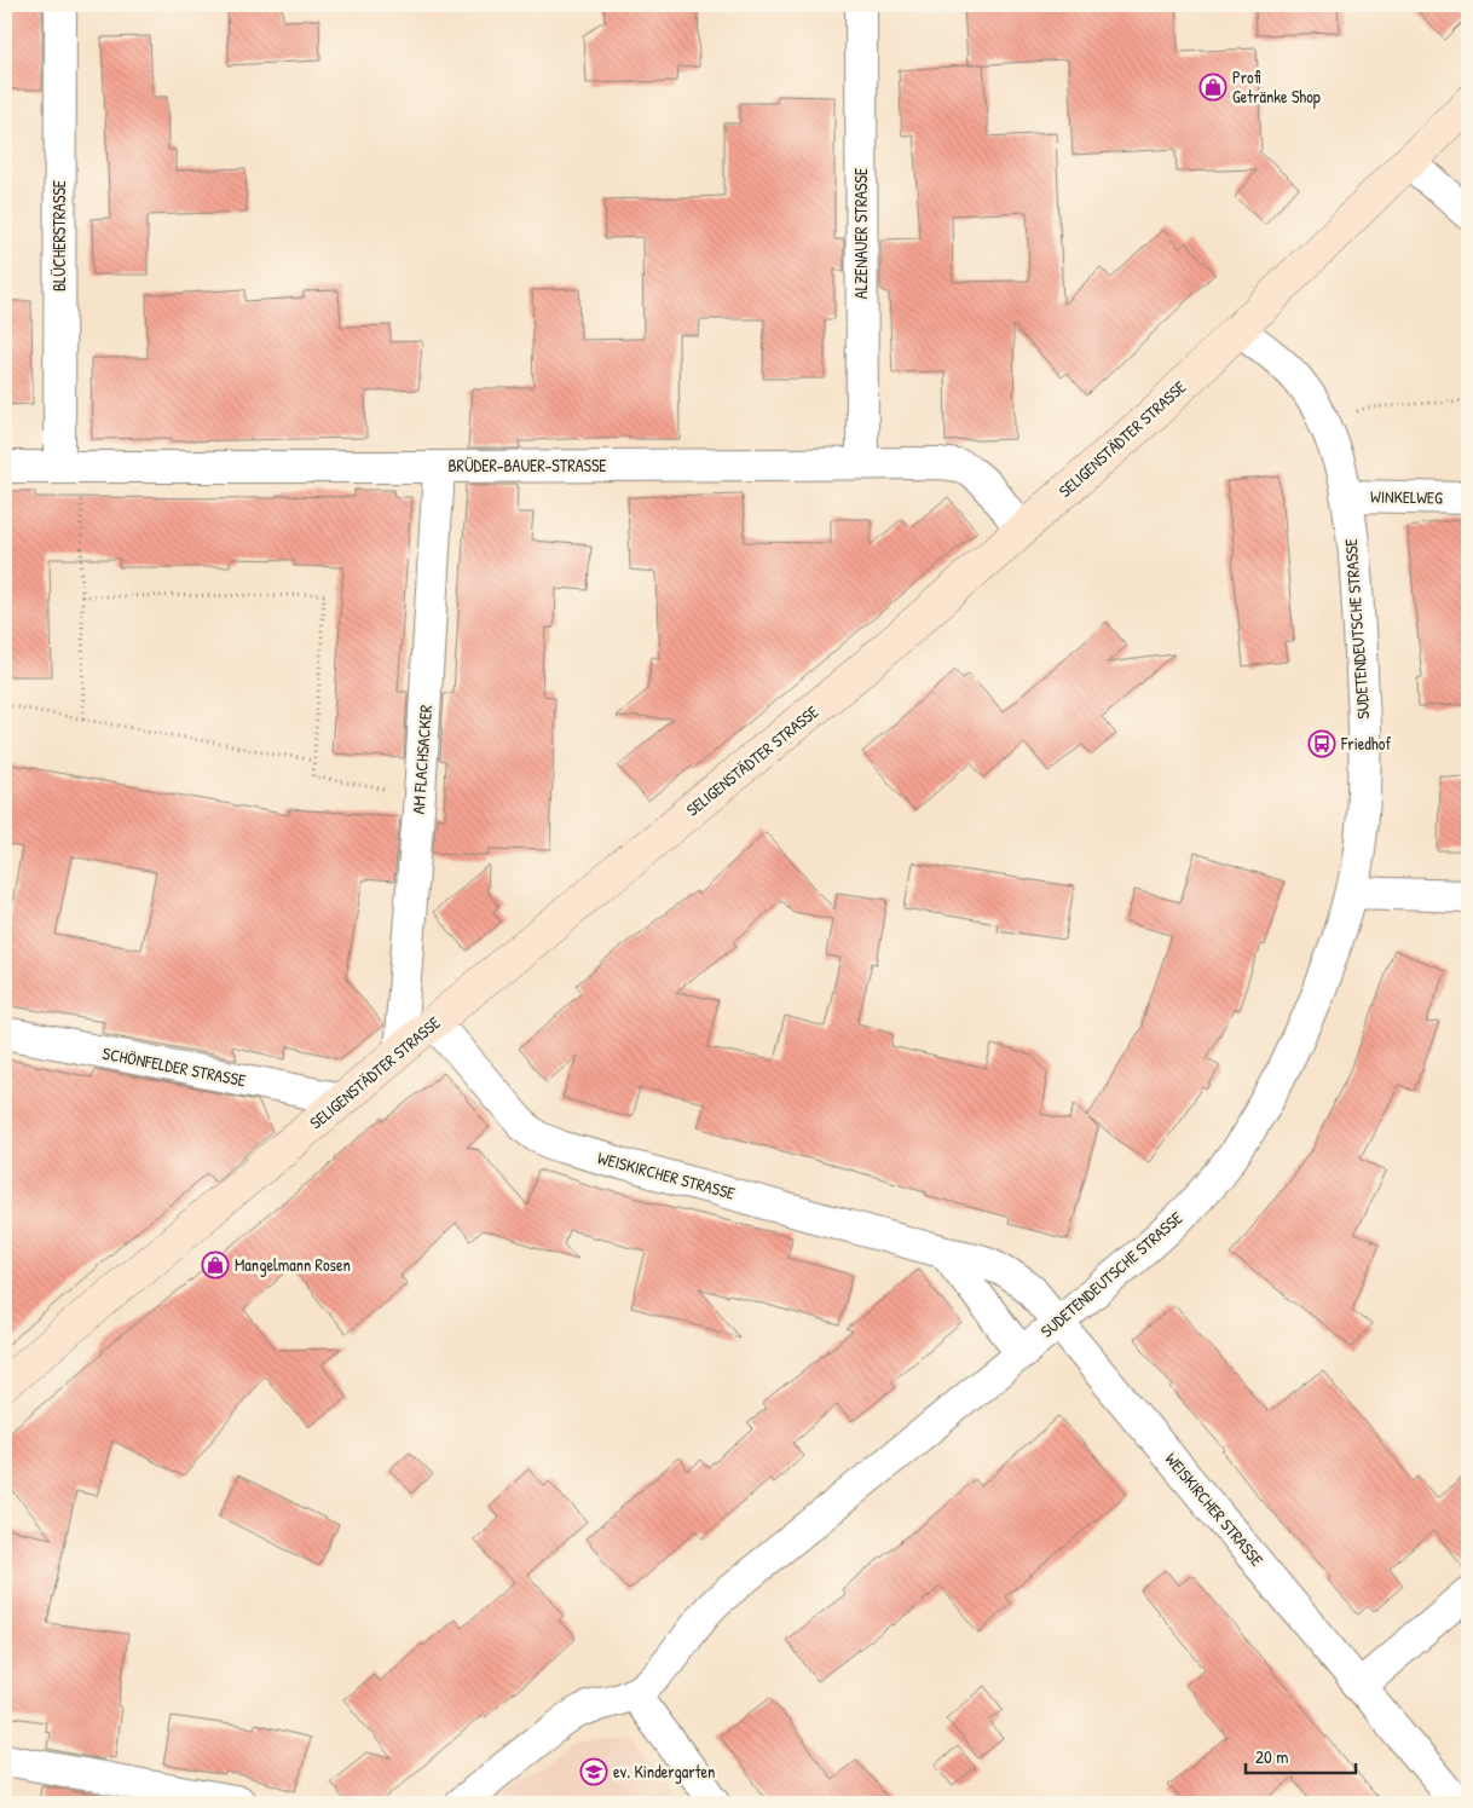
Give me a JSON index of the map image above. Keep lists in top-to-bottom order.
{
  "streets": {
    "main road": ["SELIGENSTÄDTER STRASSE"],
    "street": [
      "ALZENAUER STRASSE",
      "BLÜCHERSTRASSE",
      "BRÜDER-BAUER-STRASSE",
      "WINKELWEG",
      "SUDETENDEUTSCHE STRASSE",
      "AM FLACHSACKER",
      "SCHÖNFELDER STRASSE",
      "WEISKIRCHER STRASSE"
    ]
  },
  "crossings": [
    ["ALZENAUER STRASSE", "BRÜDER-BAUER-STRASSE"],
    ["BLÜCHERSTRASSE", "BRÜDER-BAUER-STRASSE"],
    ["SELIGENSTÄDTER STRASSE", "BRÜDER-BAUER-STRASSE"],
    ["SELIGENSTÄDTER STRASSE", "SUDETENDEUTSCHE STRASSE"],
    ["SELIGENSTÄDTER STRASSE", "AM FLACHSACKER"],
    ["SELIGENSTÄDTER STRASSE", "SCHÖNFELDER STRASSE"],
    ["SELIGENSTÄDTER STRASSE", "WEISKIRCHER STRASSE"],
    ["BRÜDER-BAUER-STRASSE", "AM FLACHSACKER"],
    ["WINKELWEG", "SUDETENDEUTSCHE STRASSE"],
    ["SUDETENDEUTSCHE STRASSE", "WEISKIRCHER STRASSE"]
  ],
  "places": {
    "shop": ["Profi Getränke Shop", "Mangelmann Rosen"],
    "bus stop": ["Friedhof"],
    "school or university": ["ev. Kindergarten"]
  },
  "scale_bar": "20 m"
}
